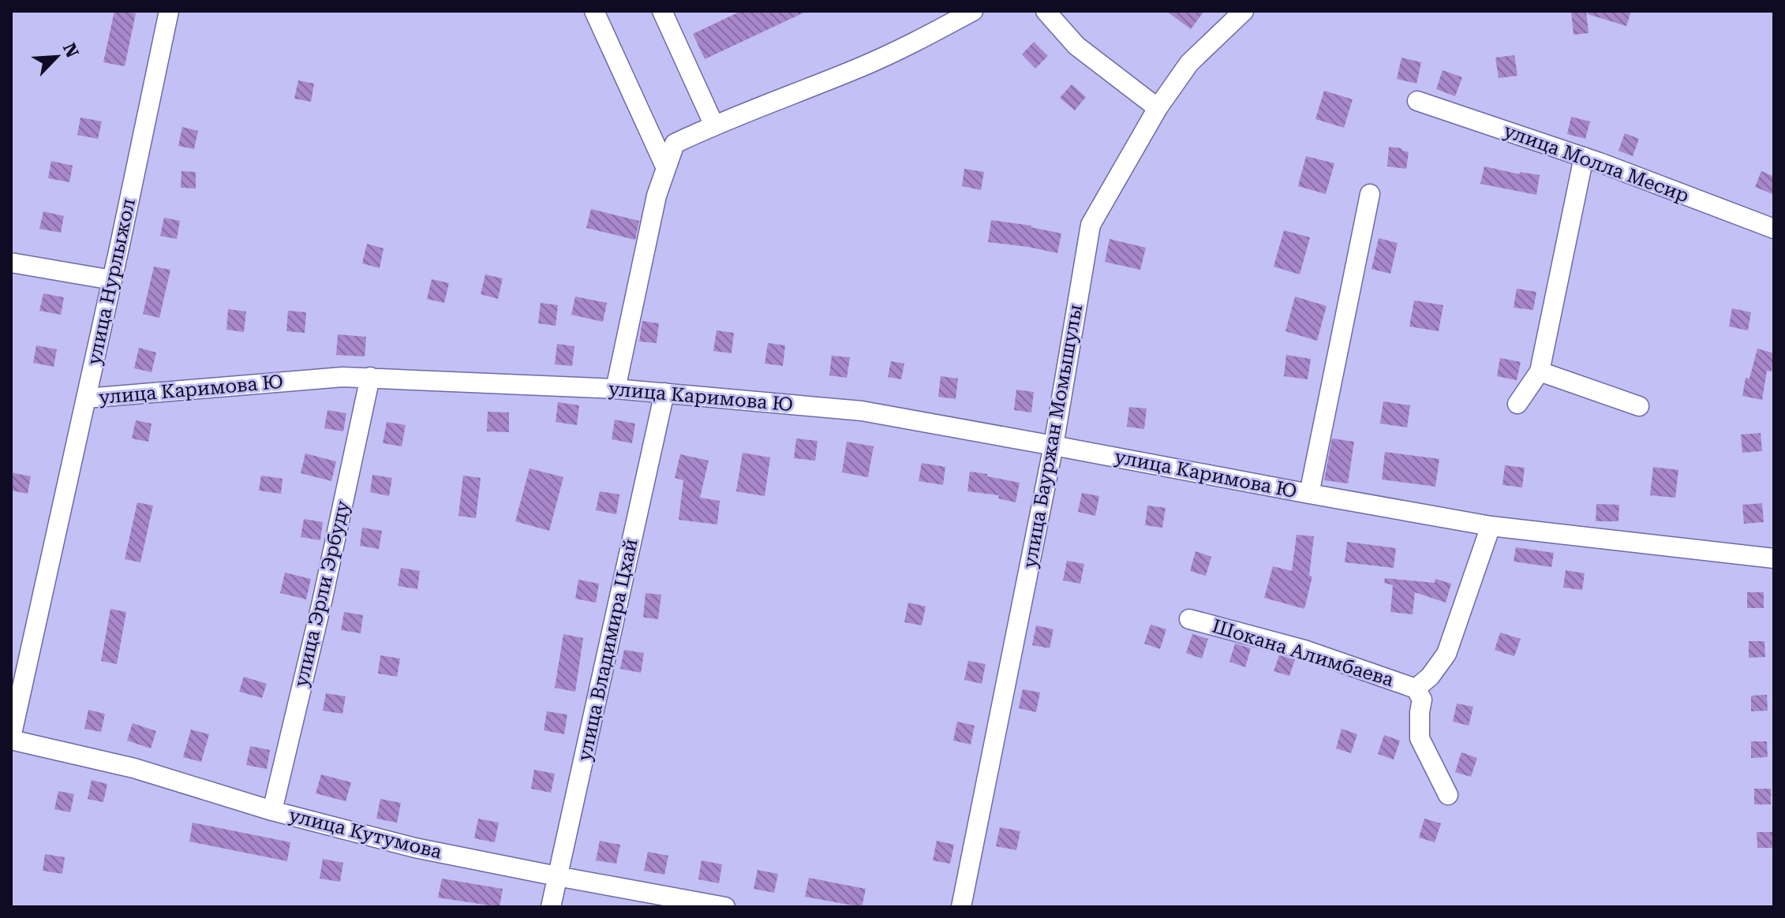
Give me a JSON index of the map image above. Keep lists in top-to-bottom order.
{
  "streets": {
    "street": [
      "улица Молла Месир",
      "улица Нурлыжол",
      "улица Каримова Ю",
      "улица Бауржан Момышулы",
      "улица Эрли Эрбуду",
      "улица Владимира Цхай",
      "Шокана Алимбаева",
      "улица Кутумова"
    ]
  },
  "crossings": [
    ["улица Нурлыжол", "улица Каримова Ю"],
    ["улица Нурлыжол", "улица Кутумова"],
    ["улица Каримова Ю", "улица Бауржан Момышулы"],
    ["улица Каримова Ю", "улица Эрли Эрбуду"],
    ["улица Каримова Ю", "улица Владимира Цхай"],
    ["улица Каримова Ю", "Шокана Алимбаева"],
    ["улица Эрли Эрбуду", "улица Кутумова"],
    ["улица Владимира Цхай", "улица Кутумова"]
  ],
  "north": "top right"
}
